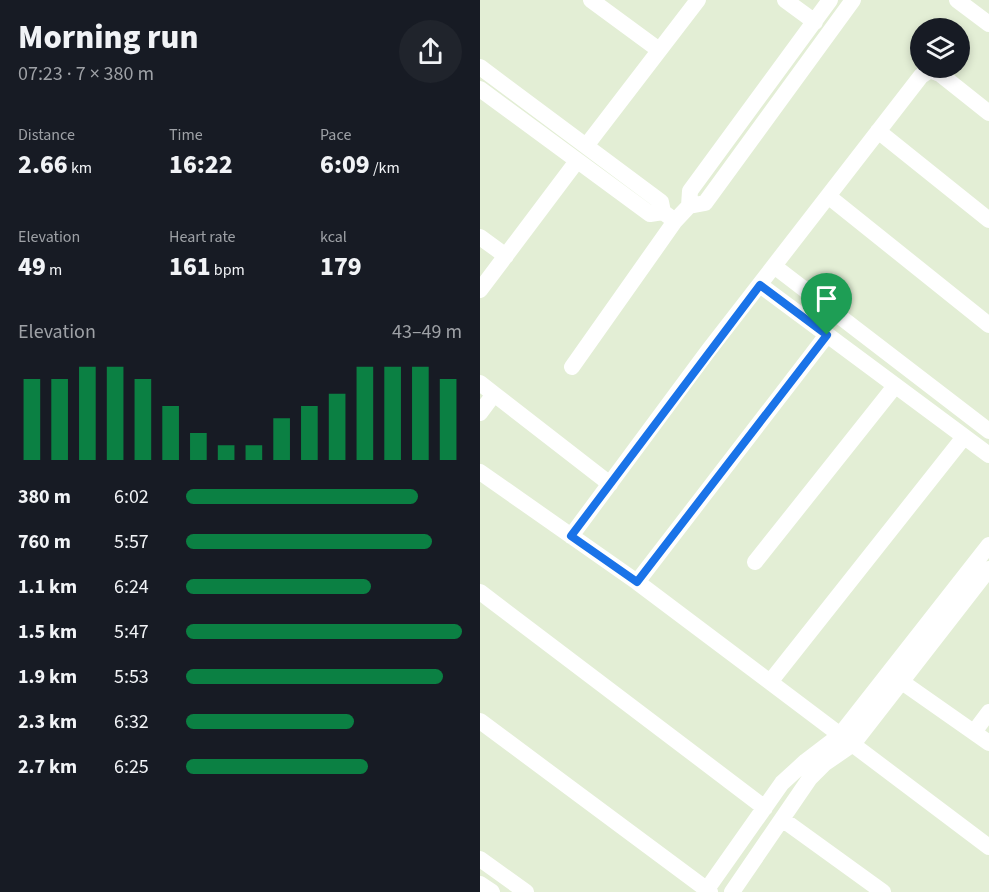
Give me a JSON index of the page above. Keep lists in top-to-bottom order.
{
  "page": {
    "heading": ["Morning run", "07:23 · 7 × 380 m"],
    "stats": [
      ["Distance", "2.66 km"],
      ["Time", "16:22"],
      ["Pace", "6:09 /km"],
      ["Elevation", "49 m"],
      ["Heart rate", "161 bpm"],
      ["kcal", "179"]
    ],
    "chart": ["Elevation", "43–49 m"],
    "list": [
      {
        "name": "380 m",
        "note": "6:02"
      },
      {
        "name": "760 m",
        "note": "5:57"
      },
      {
        "name": "1.1 km",
        "note": "6:24"
      },
      {
        "name": "1.5 km",
        "note": "5:47"
      },
      {
        "name": "1.9 km",
        "note": "5:53"
      },
      {
        "name": "2.3 km",
        "note": "6:32"
      },
      {
        "name": "2.7 km",
        "note": "6:25"
      }
    ]
  }
}
